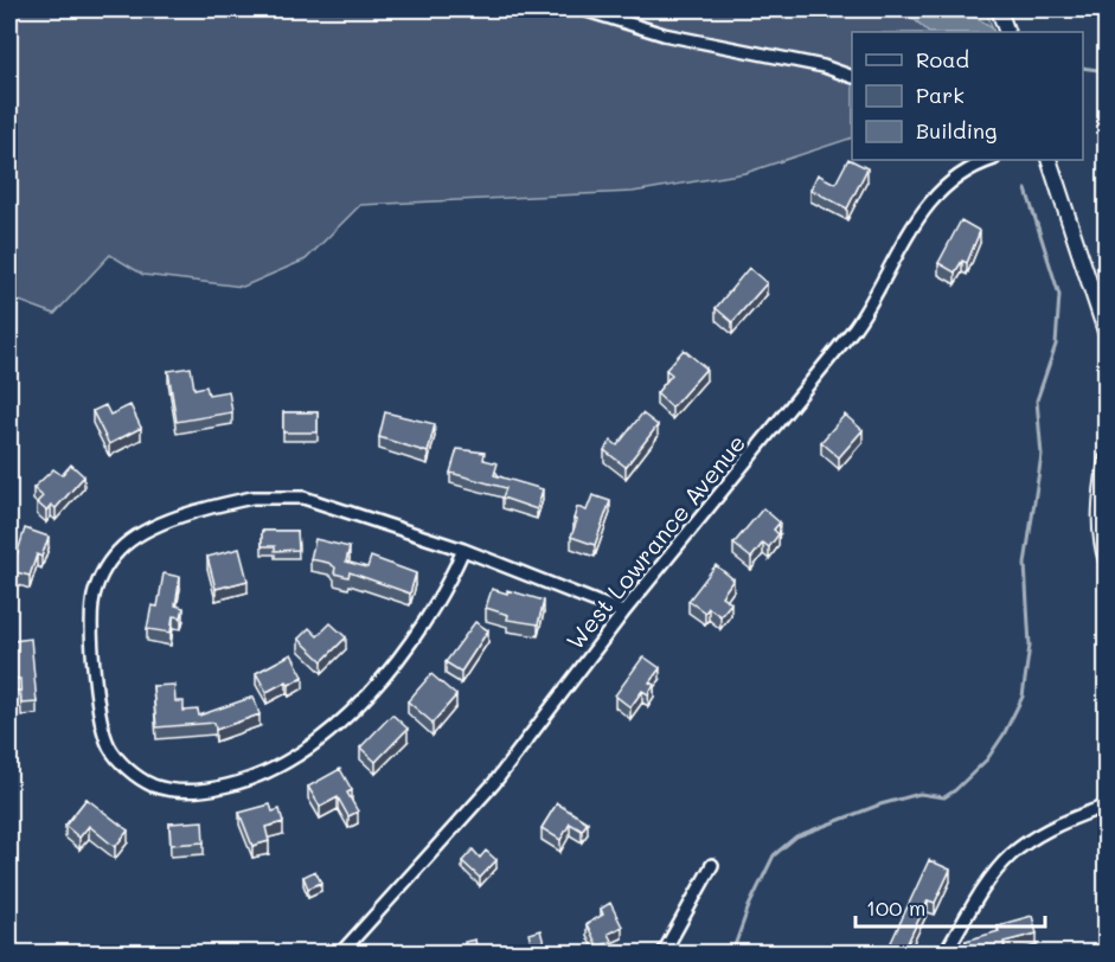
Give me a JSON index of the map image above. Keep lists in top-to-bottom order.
{
  "streets": {
    "street": ["West Lowrance Avenue"]
  },
  "legend": ["Road", "Park", "Building"],
  "scale_bar": "100 m"
}
